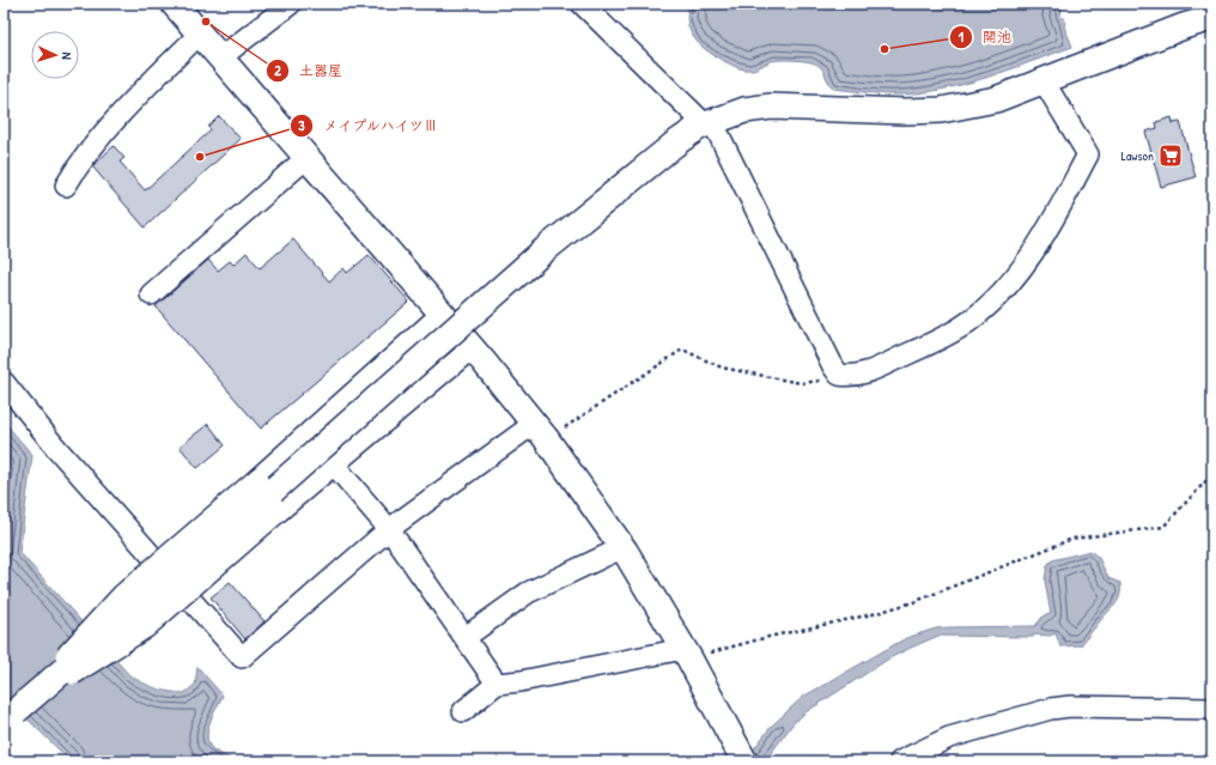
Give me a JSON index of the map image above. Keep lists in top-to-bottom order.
{
  "places": {
    "other": ["土器屋", "開池", "メイプルハイツⅢ"],
    "supermarket": ["Lawson"]
  },
  "north": "right"
}
